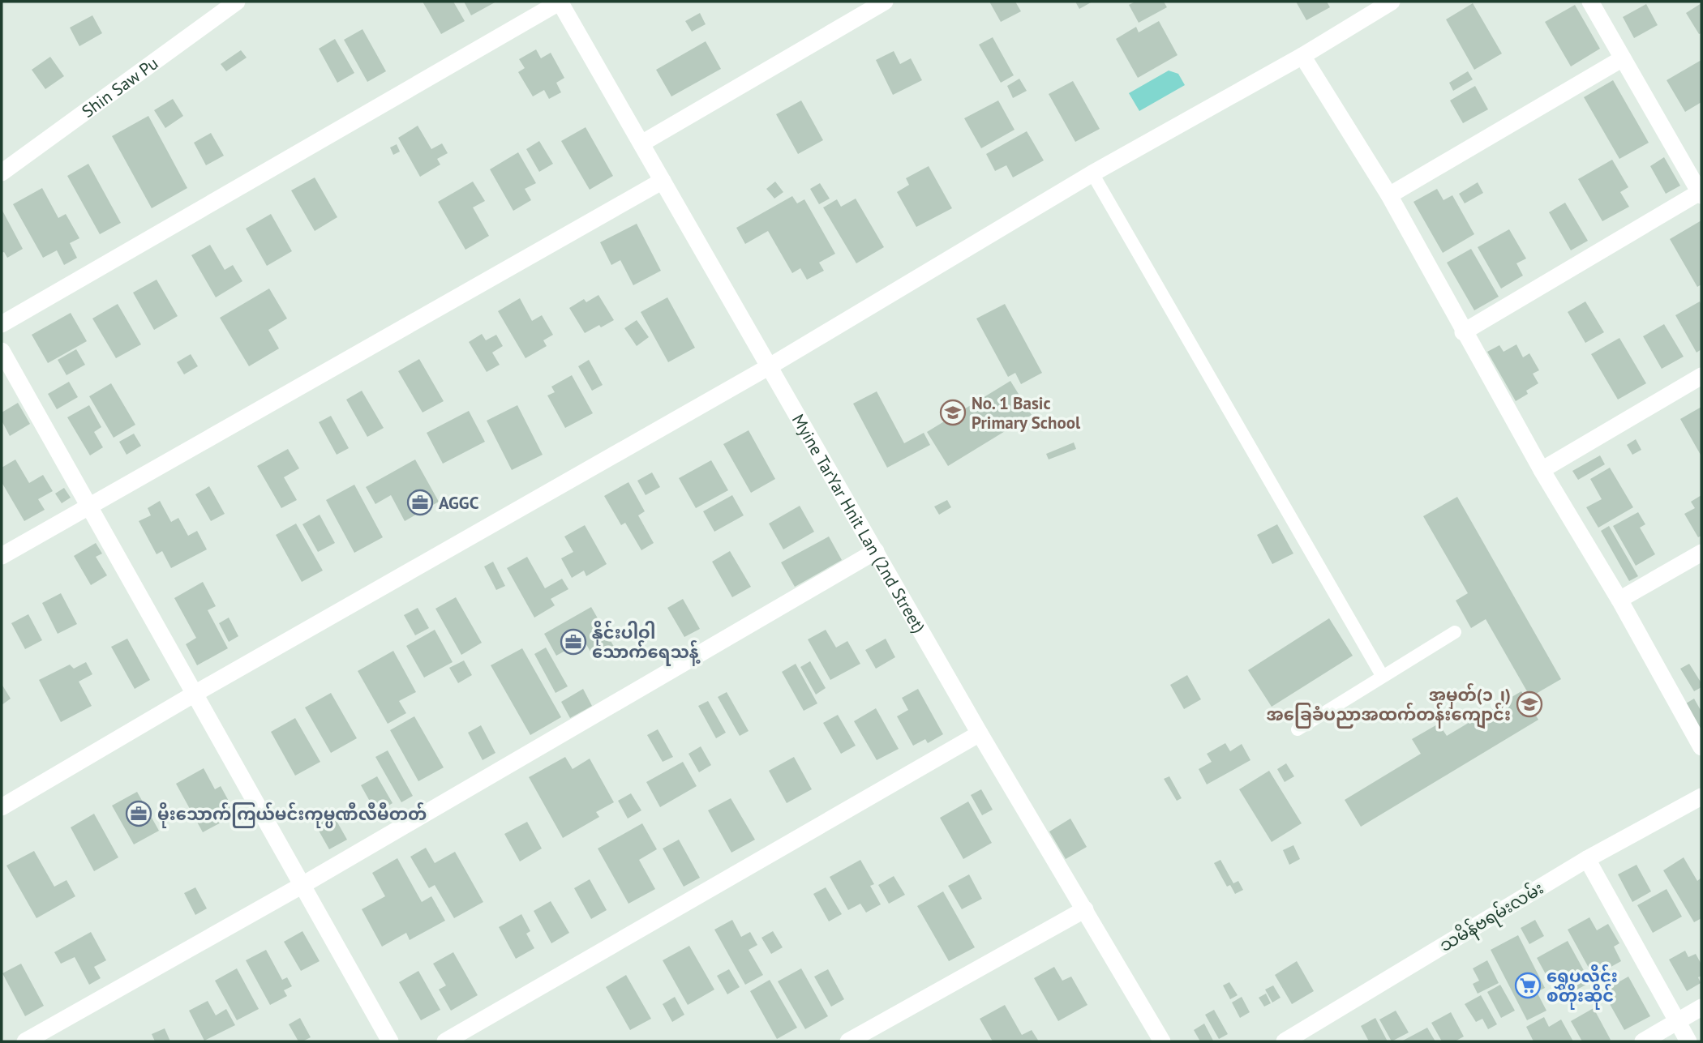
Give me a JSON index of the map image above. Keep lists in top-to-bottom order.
{
  "streets": {
    "street": ["Shin Saw Pu", "Myine TarYar Hnit Lan (2nd Street)", "သမိန်ဗရမ်းလမ်း"]
  },
  "places": {
    "school or university": ["No. 1 Basic Primary School", "အမှတ်(၁၂) အခြေခံပညာအထက်တန်းကျောင်း"],
    "office": ["AGGC", "နိုင်းပါဝါ သောက်ရေသန့်", "မိုးသောက်ကြယ်မင်းကုမ္ပဏီလီမီတတ်"],
    "supermarket": ["ရွှေပလိုင်း စတိုးဆိုင်"]
  }
}
